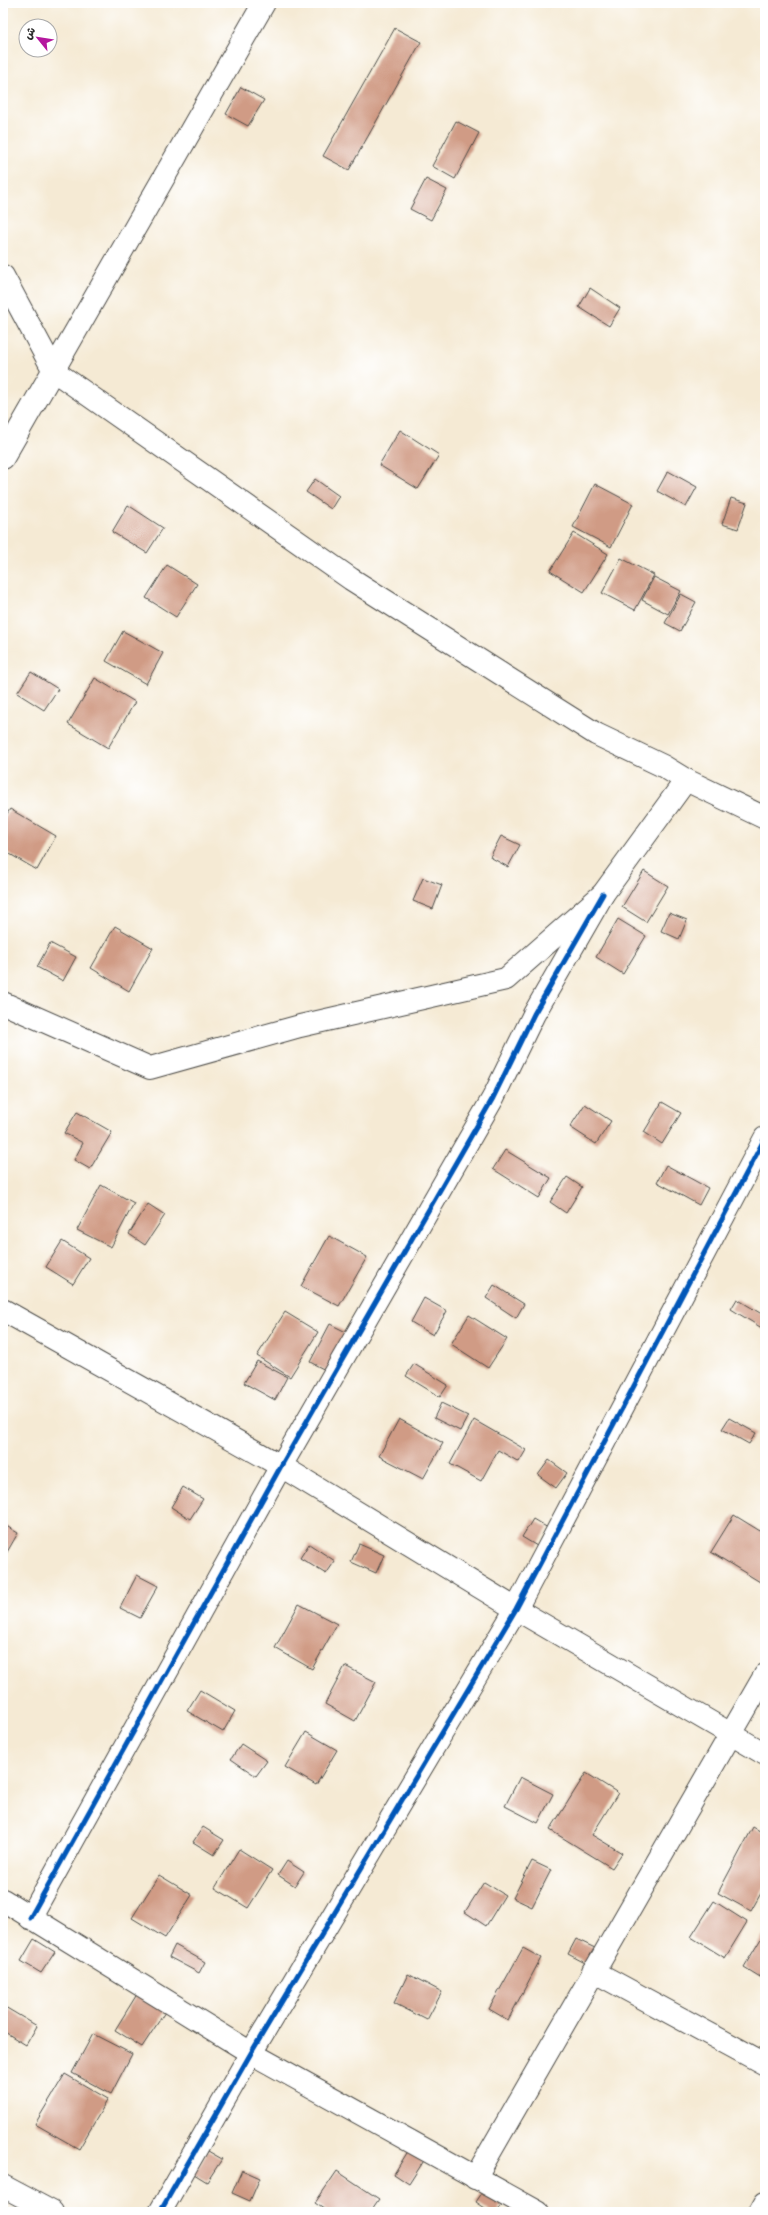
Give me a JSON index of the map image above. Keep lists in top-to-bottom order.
{
  "north": "top left"
}
